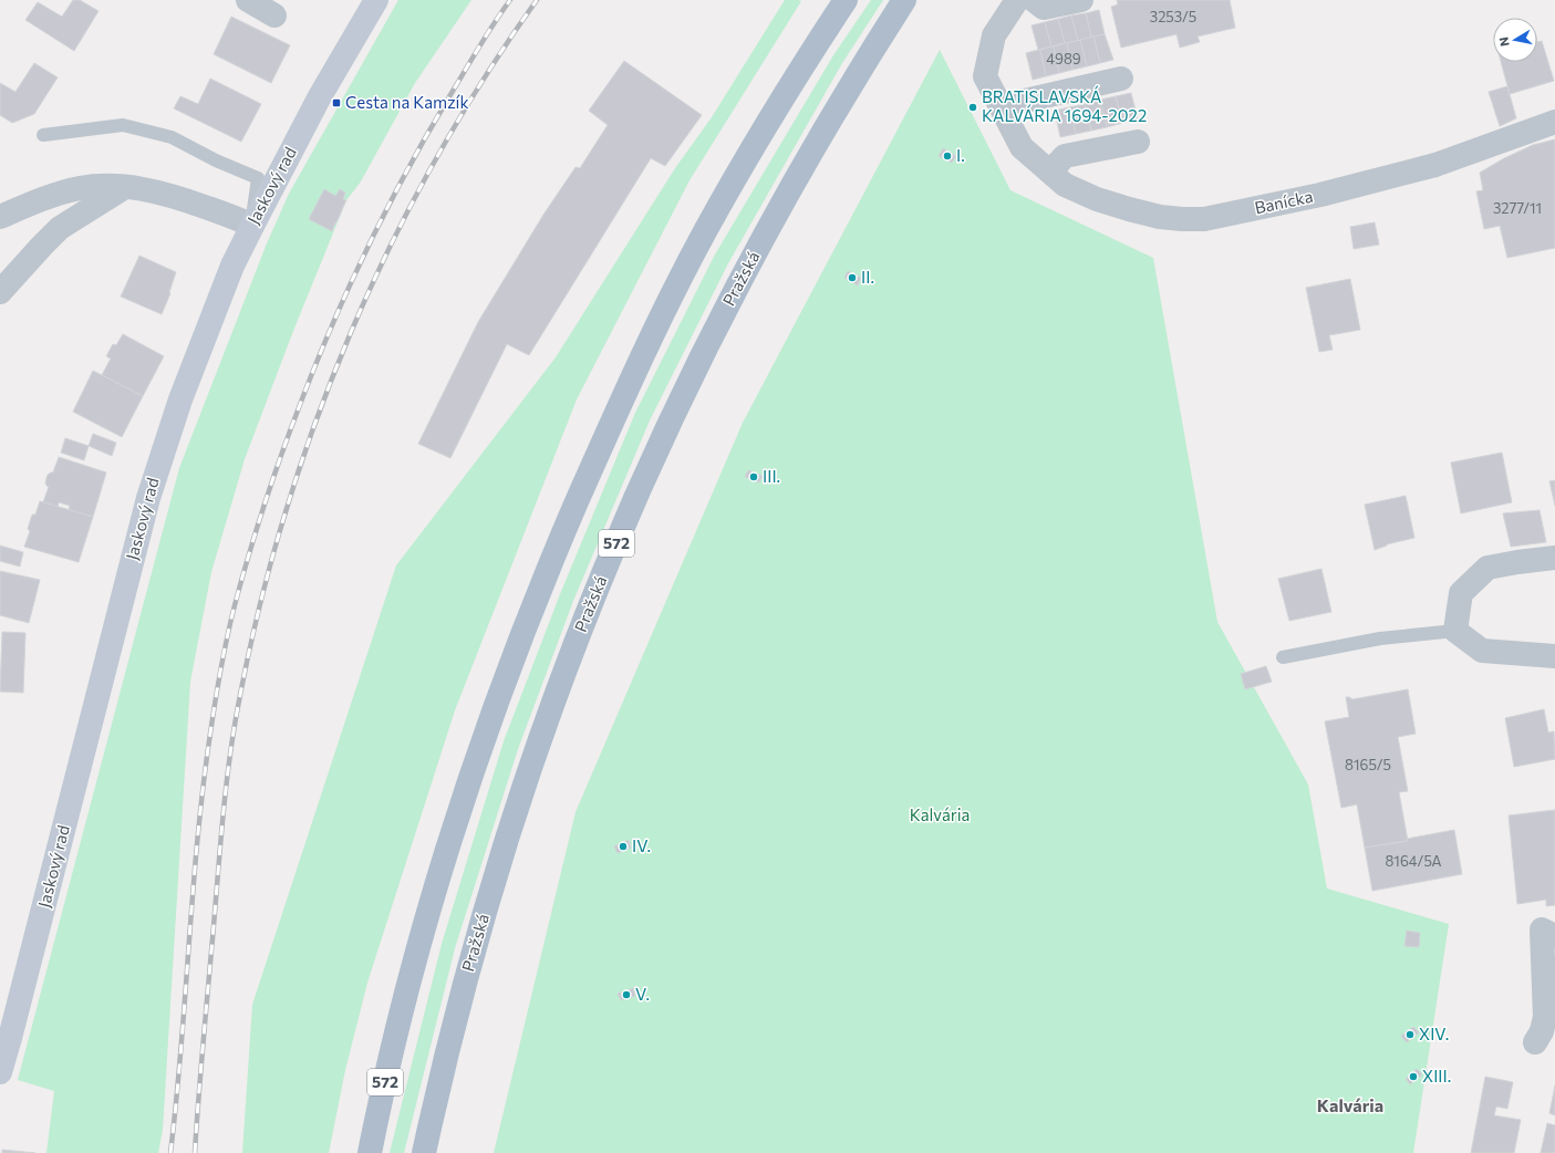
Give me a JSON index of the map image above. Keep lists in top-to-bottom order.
{
  "streets": {
    "main road": ["Pražská", "572"],
    "street": ["Jaskový rad", "Banícka"]
  },
  "districts": ["Kalvária"],
  "parks": ["Kalvária"],
  "places": {
    "transit": ["Cesta na Kamzík"],
    "other": [
      "BRATISLAVSKÁ KALVÁRIA 1694-2022",
      "I.",
      "II.",
      "III.",
      "IV.",
      "V.",
      "XIV.",
      "XIII."
    ]
  },
  "house_numbers": [
    "3253/5",
    "4989",
    "3277/11",
    "8165/5",
    "8164/5A"
  ],
  "north": "left"
}
